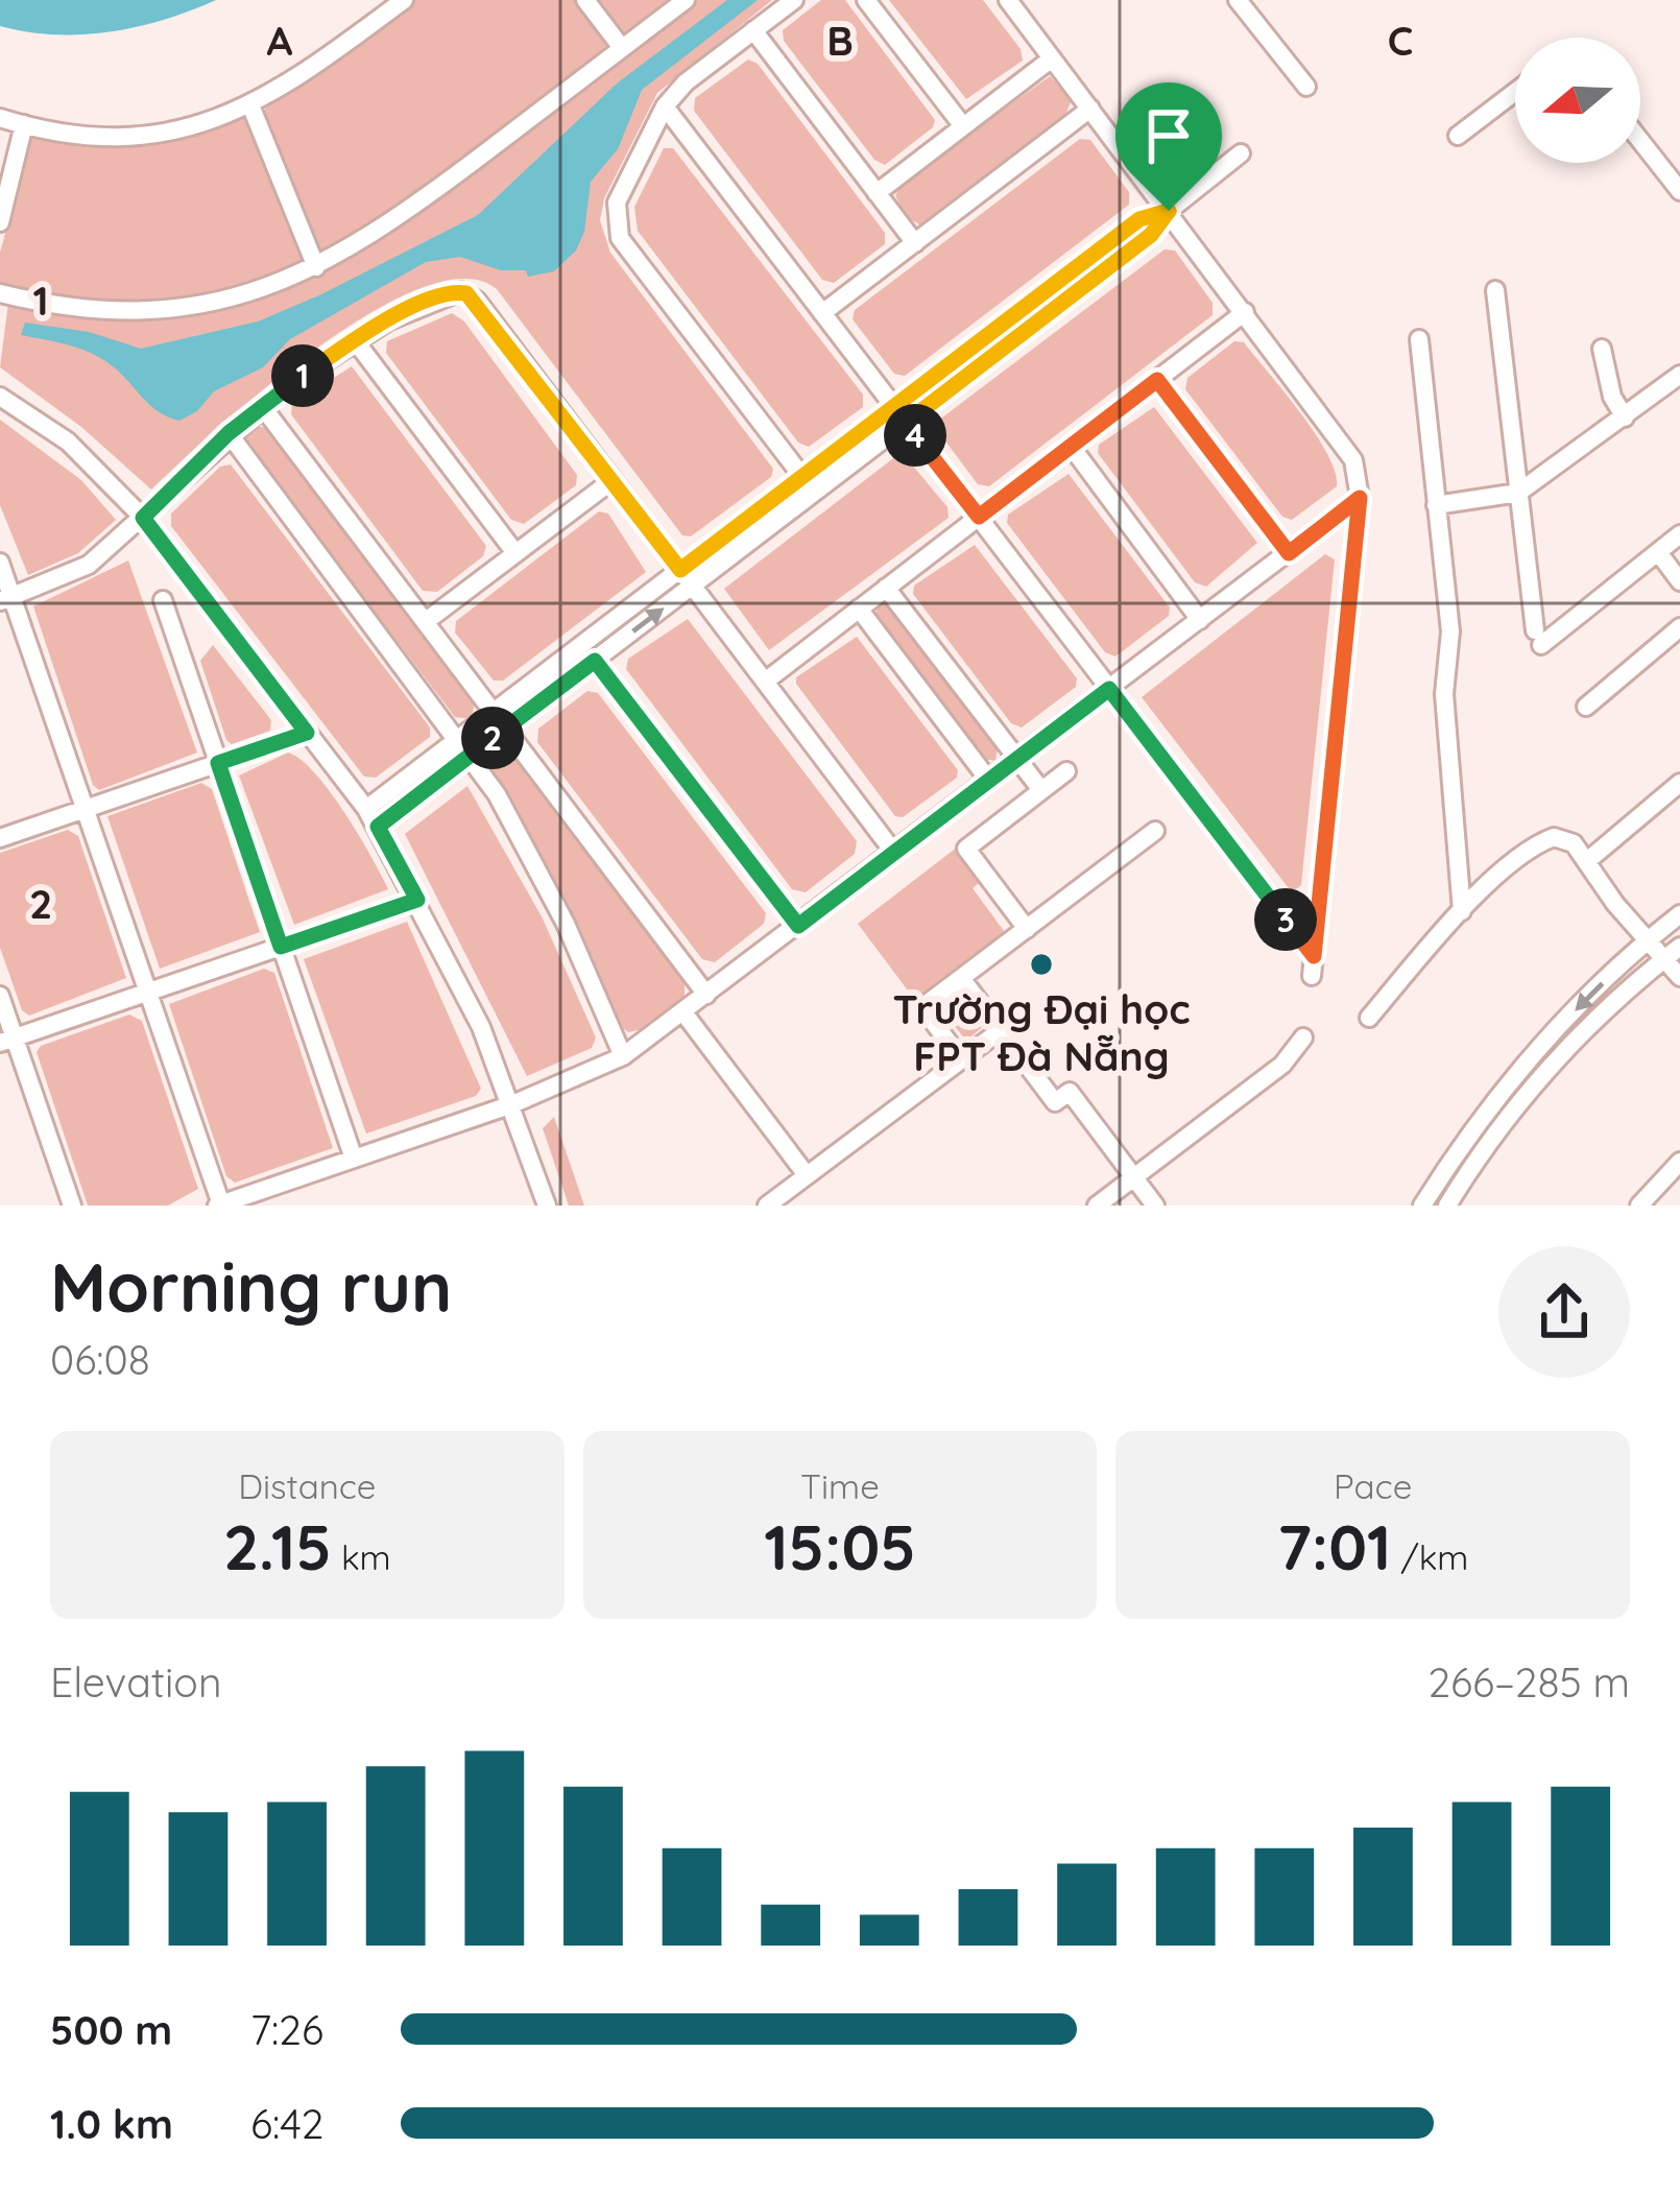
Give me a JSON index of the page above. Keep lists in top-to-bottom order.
{
  "places": ["Trường Đại học FPT Đà Nẵng"],
  "north": "left",
  "page": {
    "pins": [
      "1",
      "4",
      "2",
      "3"
    ],
    "heading": ["Morning run", "06:08"],
    "stats": [
      ["Distance", "2.15 km"],
      ["Time", "15:05"],
      ["Pace", "7:01 /km"]
    ],
    "chart": ["Elevation", "266–285 m"],
    "list": [
      {
        "name": "500 m",
        "note": "7:26"
      },
      {
        "name": "1.0 km",
        "note": "6:42"
      }
    ]
  },
  "grid": {
    "columns": ["A", "B", "C"],
    "rows": ["1", "2"]
  }
}
